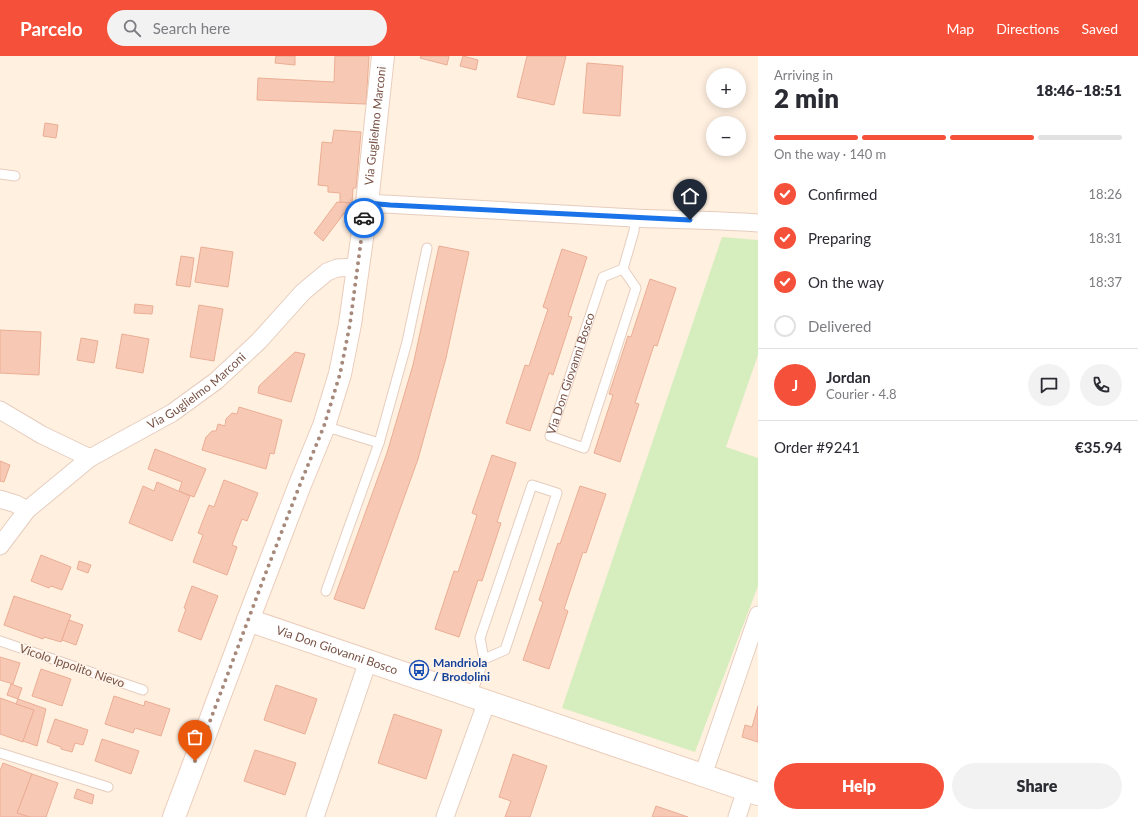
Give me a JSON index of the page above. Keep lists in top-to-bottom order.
{
  "streets": {
    "street": ["Via Guglielmo Marconi", "Via Don Giovanni Bosco"],
    "lane": ["Vicolo Ippolito Nievo"]
  },
  "crossings": [
    ["Via Guglielmo Marconi", "Via Don Giovanni Bosco"]
  ],
  "places": {
    "bus stop": ["Mandriola / Brodolini"]
  },
  "page": {
    "header": "Parcelo",
    "search": "Search here",
    "nav": ["Map", "Directions", "Saved"],
    "heading": ["2 min", "Arriving in", "18:46–18:51"],
    "panel": [
      "Jordan",
      "Courier · 4.8",
      "Order #9241",
      "€35.94"
    ],
    "map_buttons": ["+", "−"],
    "bar": "On the way · 140 m",
    "list": [
      ["Confirmed", "18:26"],
      ["Preparing", "18:31"],
      ["On the way", "18:37"],
      "Delivered"
    ],
    "round": "J",
    "buttons": ["Help", "Share"]
  }
}
